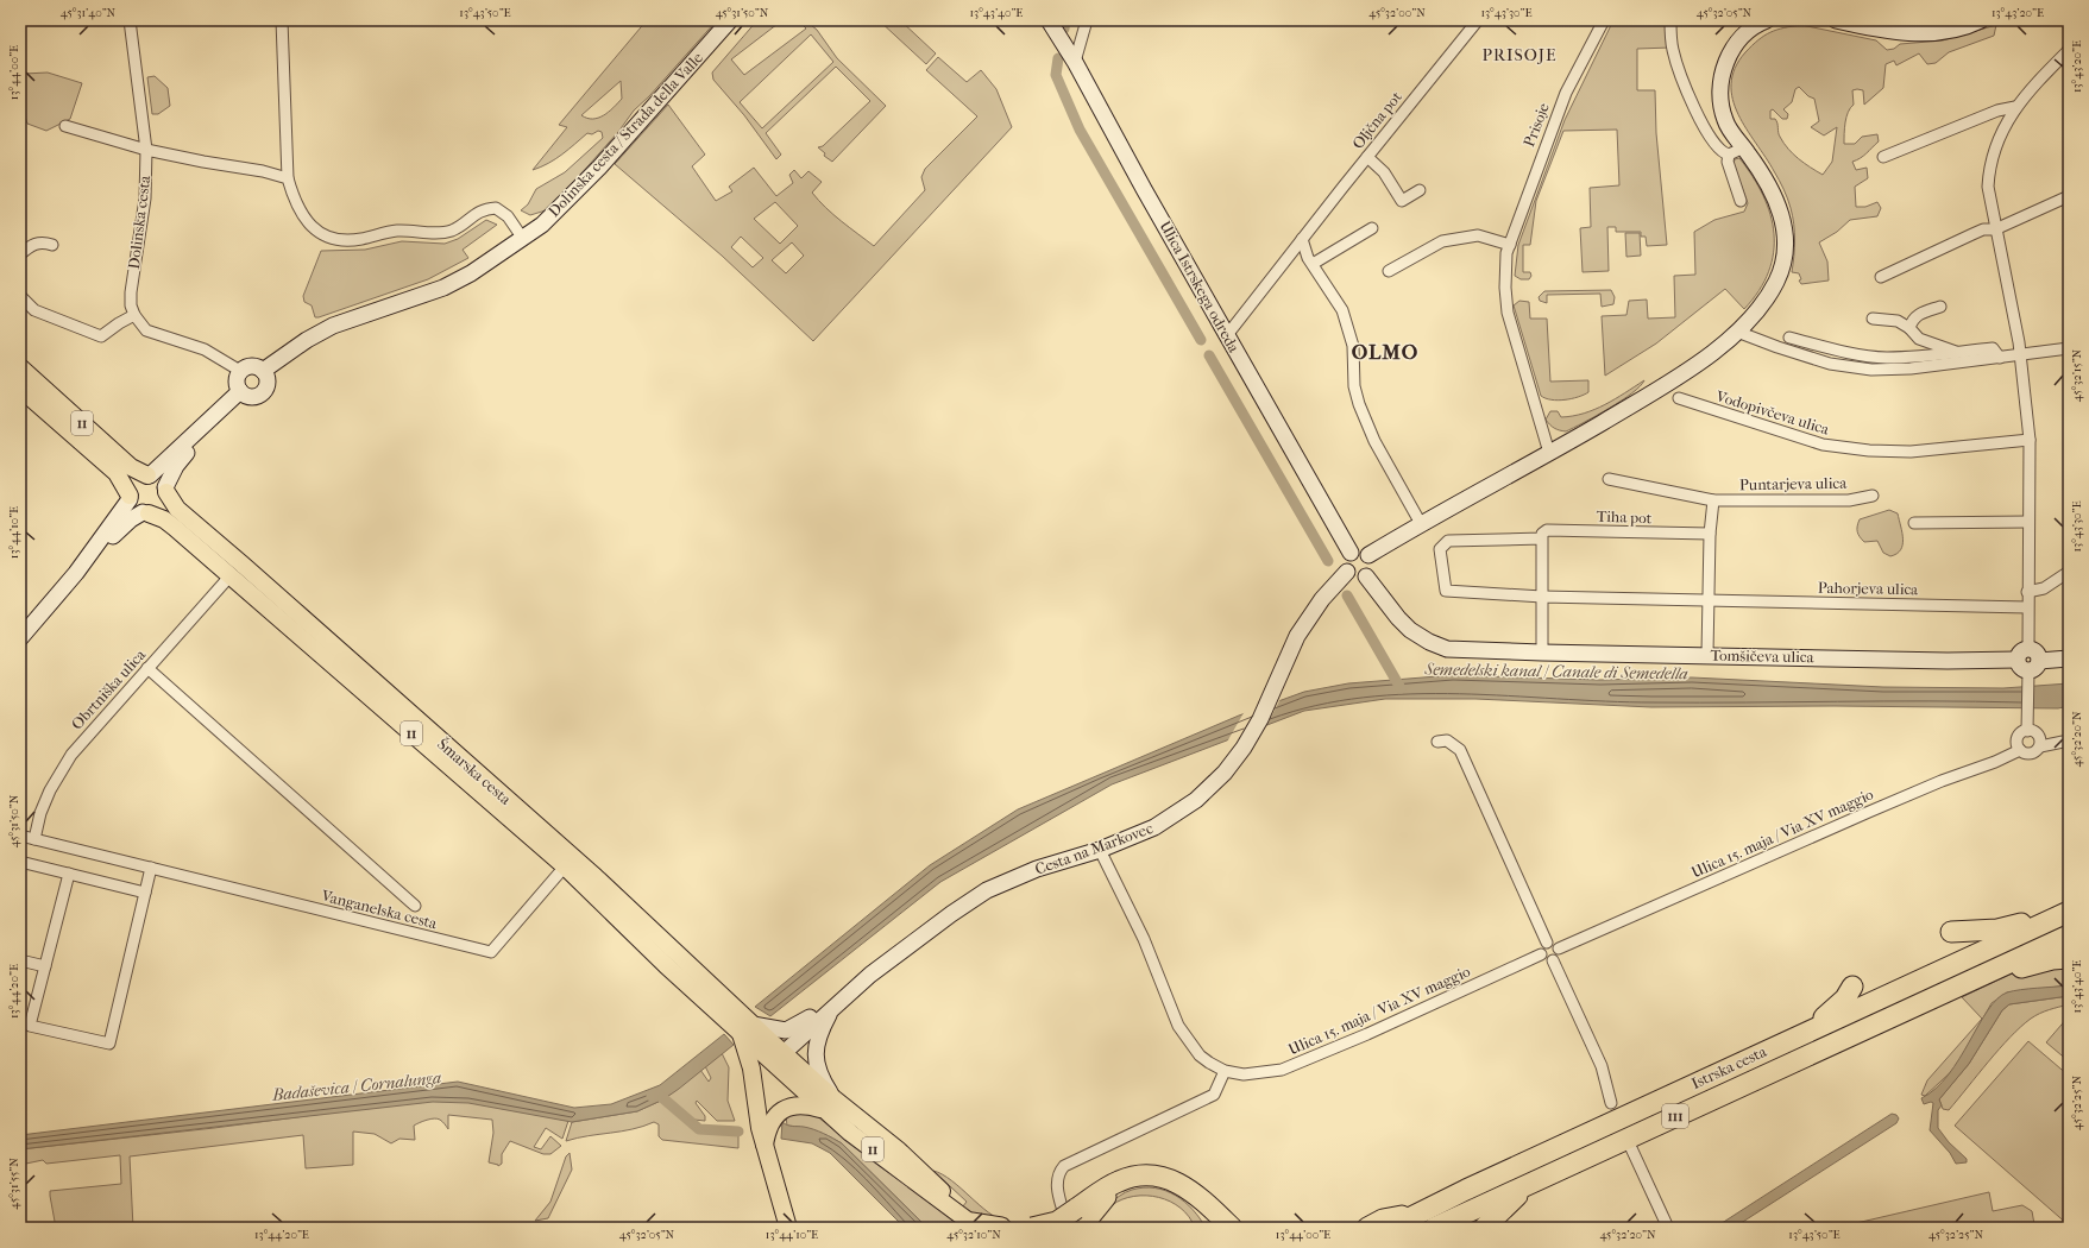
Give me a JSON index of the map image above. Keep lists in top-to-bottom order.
{
  "streets": {
    "highway": ["Istrska cesta", "111"],
    "main road": ["11", "Šmarska cesta"],
    "street": [
      "Oljčna pot",
      "Prisoje",
      "Dolinska cesta / Strada della Valle",
      "Dolinska cesta",
      "Ulica Istrskega odreda",
      "Vodopivčeva ulica",
      "Puntarjeva ulica",
      "Tiha pot",
      "Pahorjeva ulica",
      "Tomšičeva ulica",
      "Obrtniška ulica",
      "Ulica 15. maja / Via XV maggio",
      "Cesta na Markovec",
      "Vanganelska cesta"
    ]
  },
  "crossings": [
    ["Oljčna pot", "Ulica Istrskega odreda"],
    ["Ulica Istrskega odreda", "Tomšičeva ulica"],
    ["Ulica Istrskega odreda", "Cesta na Markovec"],
    ["11", "Šmarska cesta"],
    ["11", "Cesta na Markovec"],
    ["Tiha pot", "Pahorjeva ulica"],
    ["Tomšičeva ulica", "Cesta na Markovec"],
    ["Obrtniška ulica", "Šmarska cesta"],
    ["Obrtniška ulica", "Vanganelska cesta"],
    ["Šmarska cesta", "Cesta na Markovec"],
    ["Šmarska cesta", "Vanganelska cesta"],
    ["Ulica 15. maja / Via XV maggio", "Cesta na Markovec"]
  ],
  "districts": ["PRISOJE", "OLMO"],
  "water": ["Semedelski kanal / Canale di Semedella", "Badaševica / Cornalunga"],
  "coordinates": [
    "45°31'40\"N",
    "13°43'50\"E",
    "45°31'50\"N",
    "13°43'40\"E",
    "45°32'00\"N",
    "13°43'30\"E",
    "45°32'05\"N",
    "13°43'20\"E",
    "13°44'00\"E",
    "45°32'15\"N",
    "13°44'10\"E",
    "45°32'20\"N",
    "13°44'20\"E",
    "45°32'25\"N",
    "45°31'55\"N",
    "45°32'10\"N"
  ]
}
